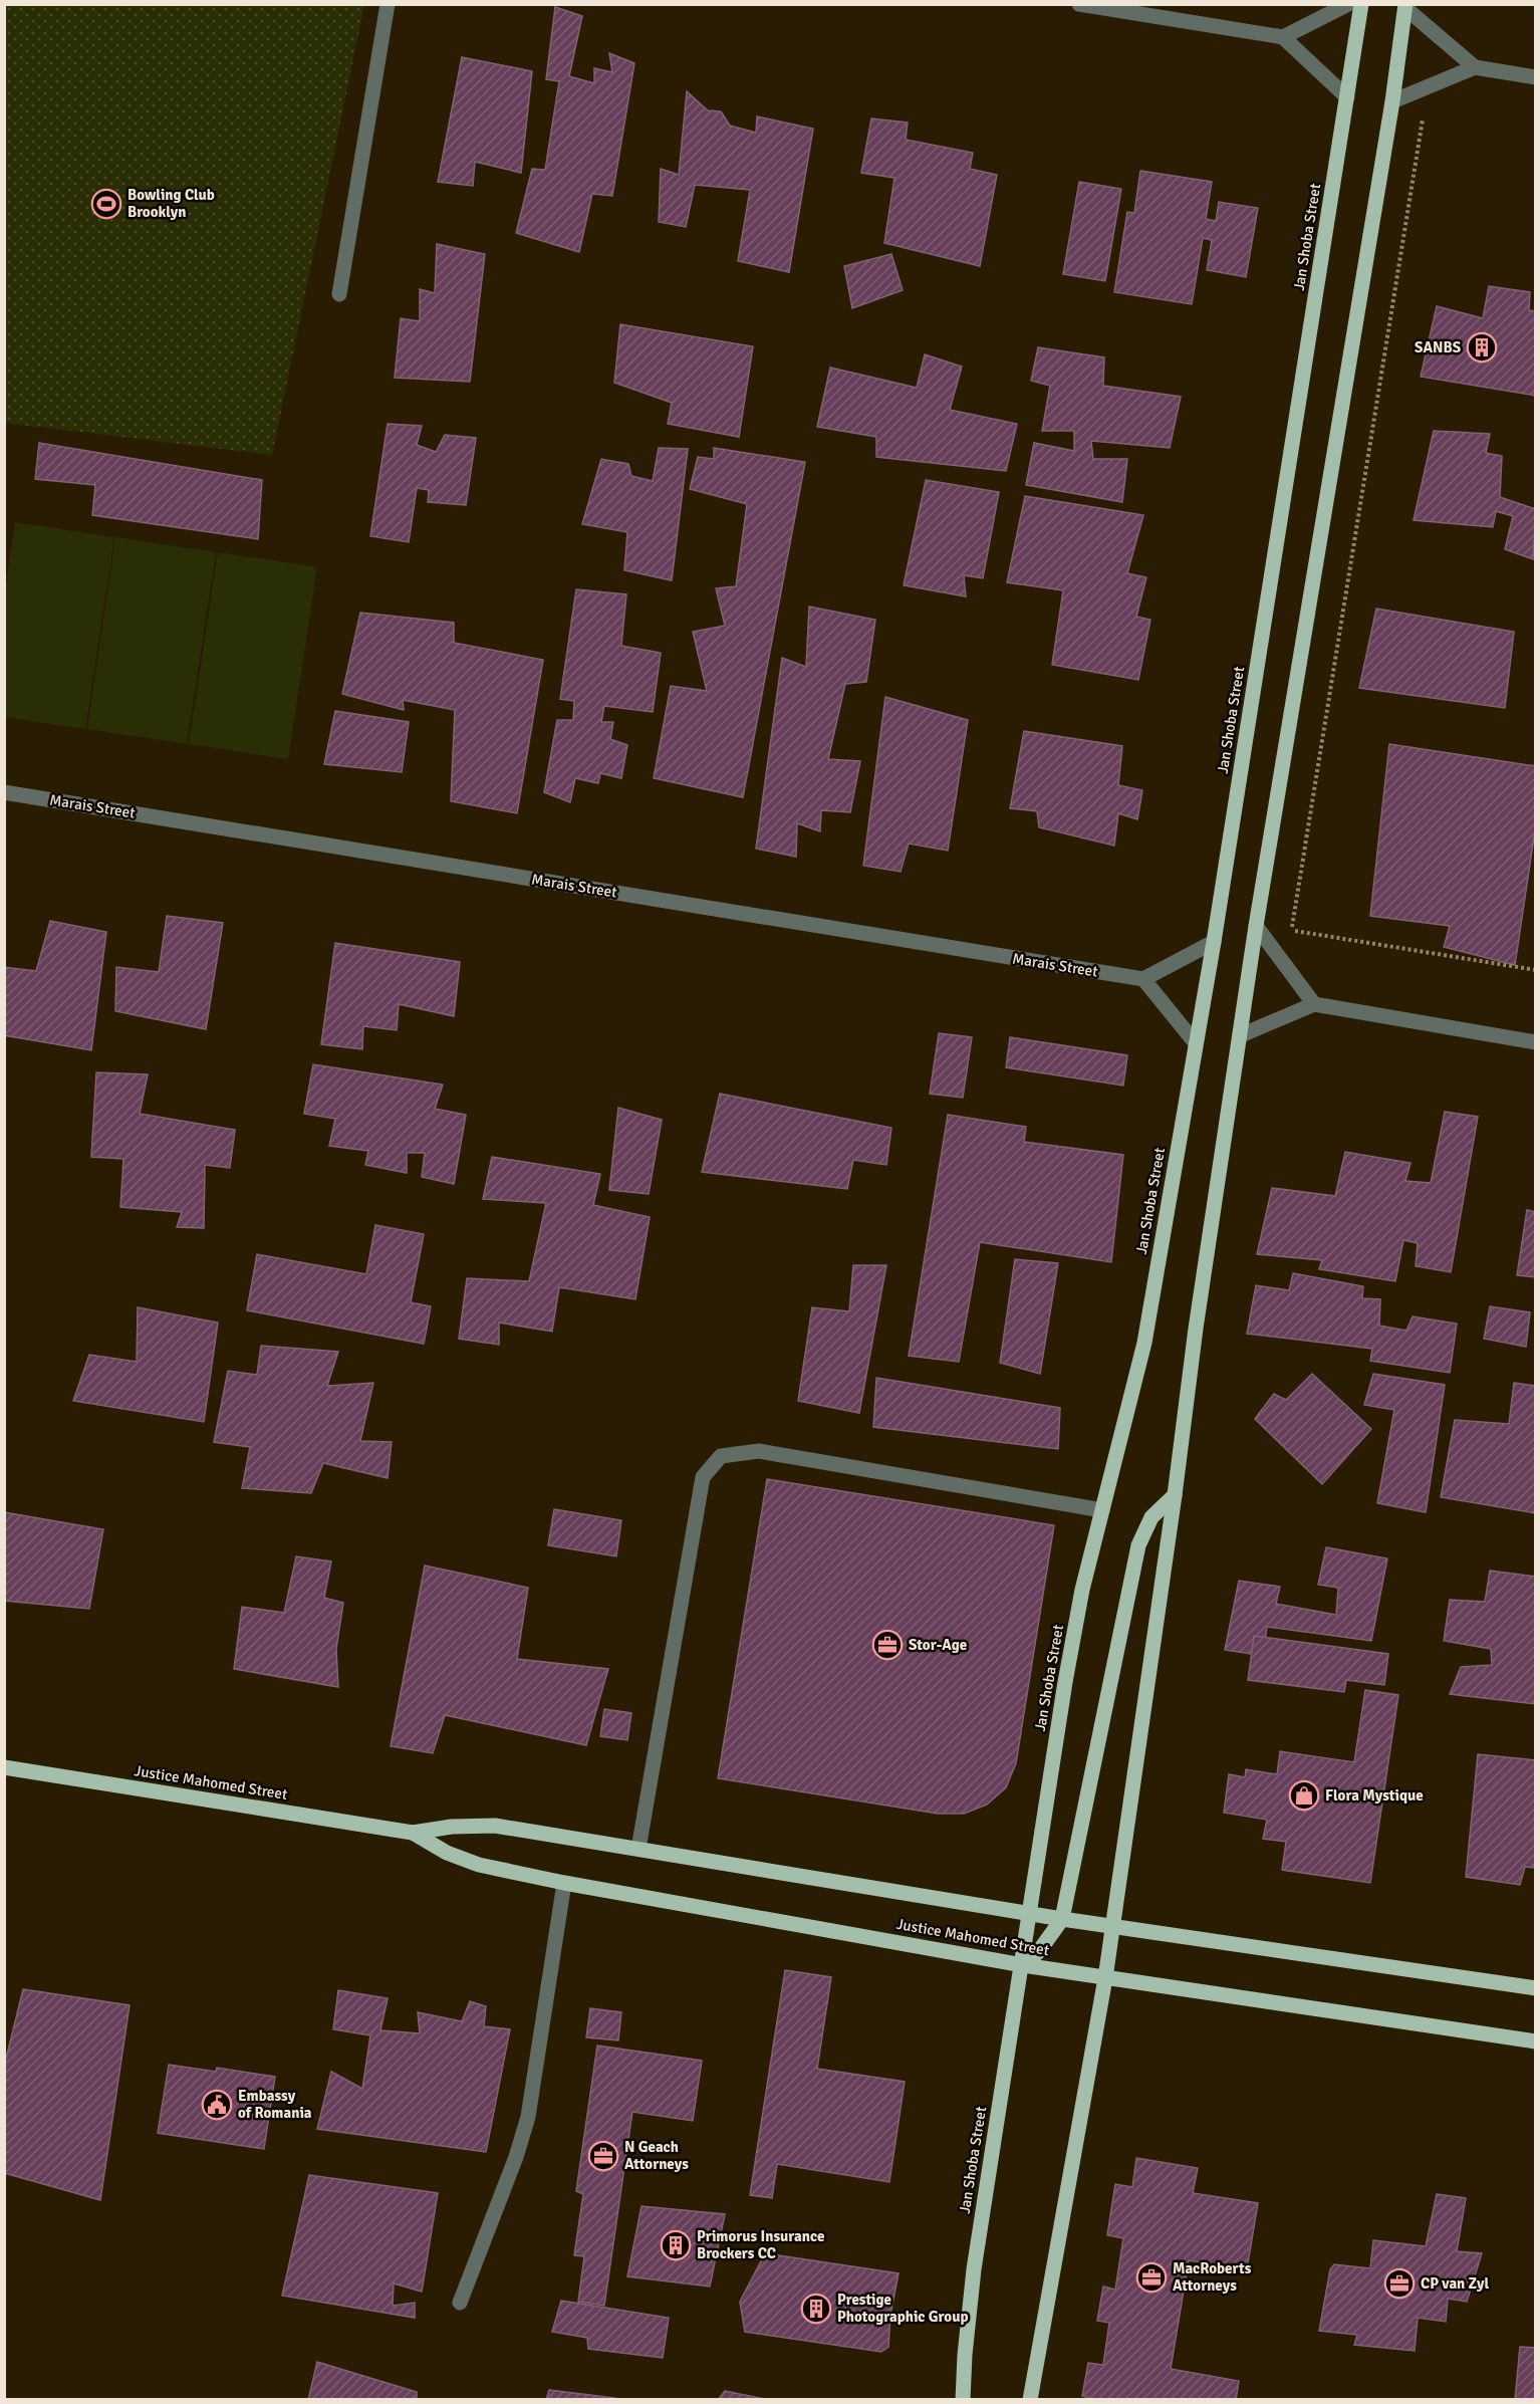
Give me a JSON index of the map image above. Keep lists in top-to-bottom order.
{
  "streets": {
    "main road": ["Jan Shoba Street", "Justice Mahomed Street"],
    "street": ["Marais Street"]
  },
  "crossings": [
    ["Jan Shoba Street", "Justice Mahomed Street"]
  ],
  "places": {
    "sports": ["Bowling Club Brooklyn"],
    "building": ["SANBS", "Primorus Insurance Brockers CC", "Prestige Photographic Group"],
    "office": [
      "Stor-Age",
      "N Geach Attorneys",
      "MacRoberts Attorneys",
      "CP van Zyl"
    ],
    "shop": ["Flora Mystique"],
    "public building": ["Embassy of Romania"]
  }
}
